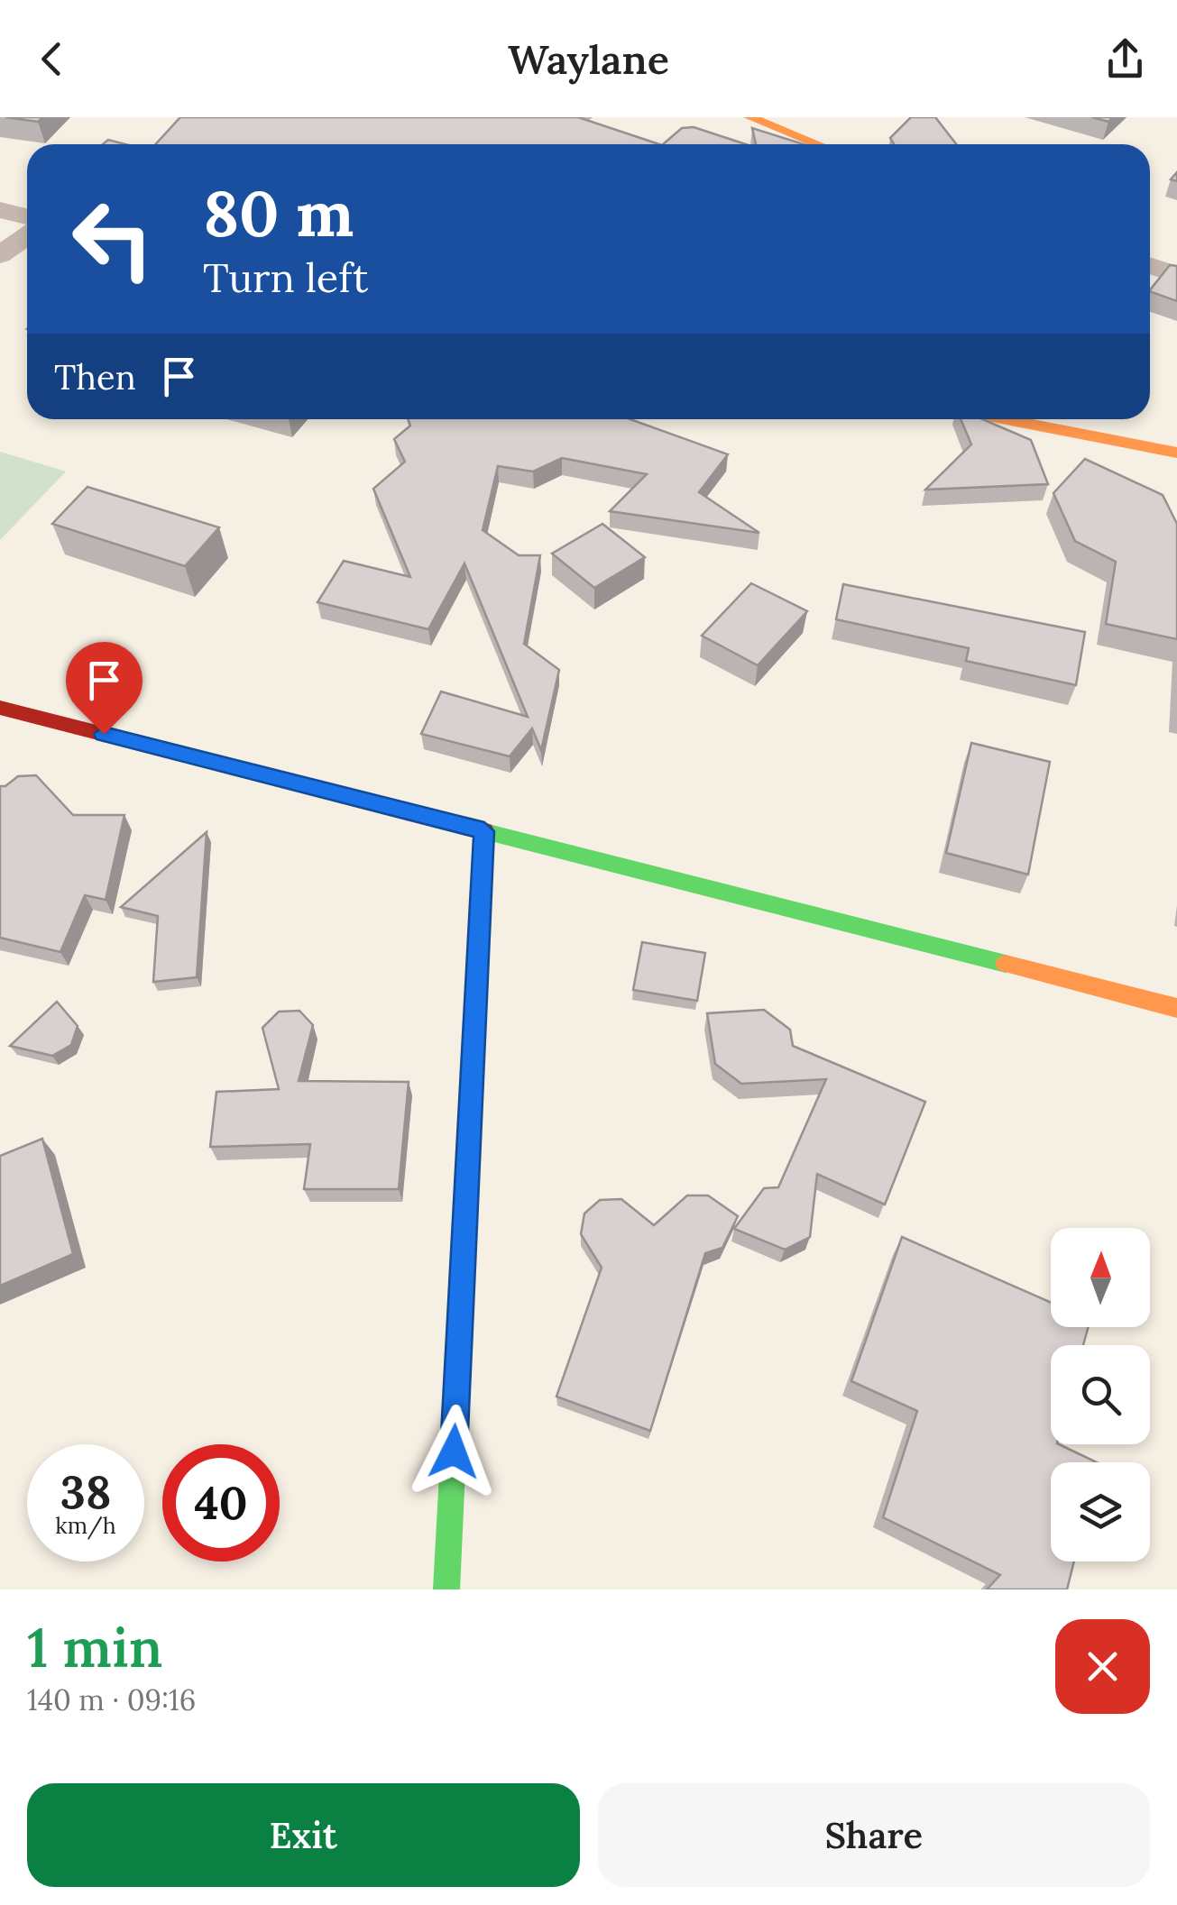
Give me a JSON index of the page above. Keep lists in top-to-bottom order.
{
  "north": "top",
  "page": {
    "header": "Waylane",
    "turn": ["80 m", "Turn left"],
    "then": "Then",
    "speed": "38 km/h",
    "limit": "40",
    "heading": ["1 min", "140 m · 09:16"],
    "buttons": ["Exit", "Share"]
  }
}
